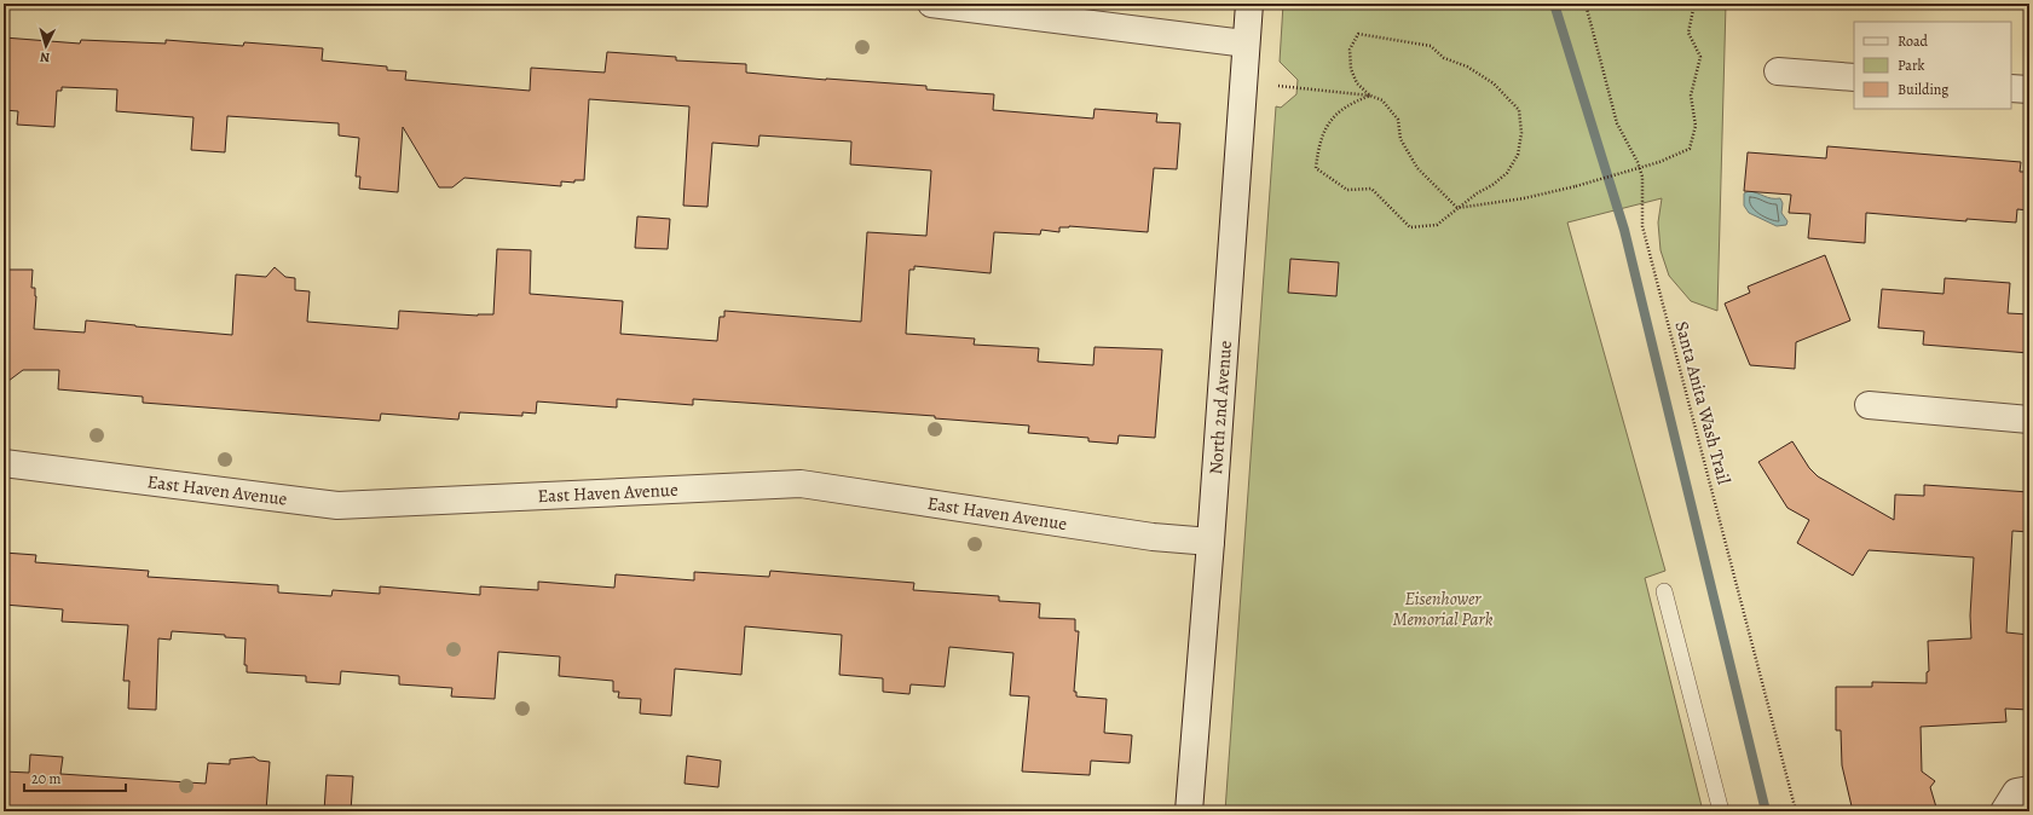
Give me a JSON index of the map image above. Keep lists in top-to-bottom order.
{
  "streets": {
    "street": ["North 2nd Avenue", "East Haven Avenue"],
    "path": ["Santa Anita Wash Trail"]
  },
  "crossings": [
    ["North 2nd Avenue", "East Haven Avenue"]
  ],
  "parks": ["Eisenhower Memorial Park"],
  "legend": ["Road", "Park", "Building"],
  "scale_bar": "20 m",
  "north": "bottom"
}
